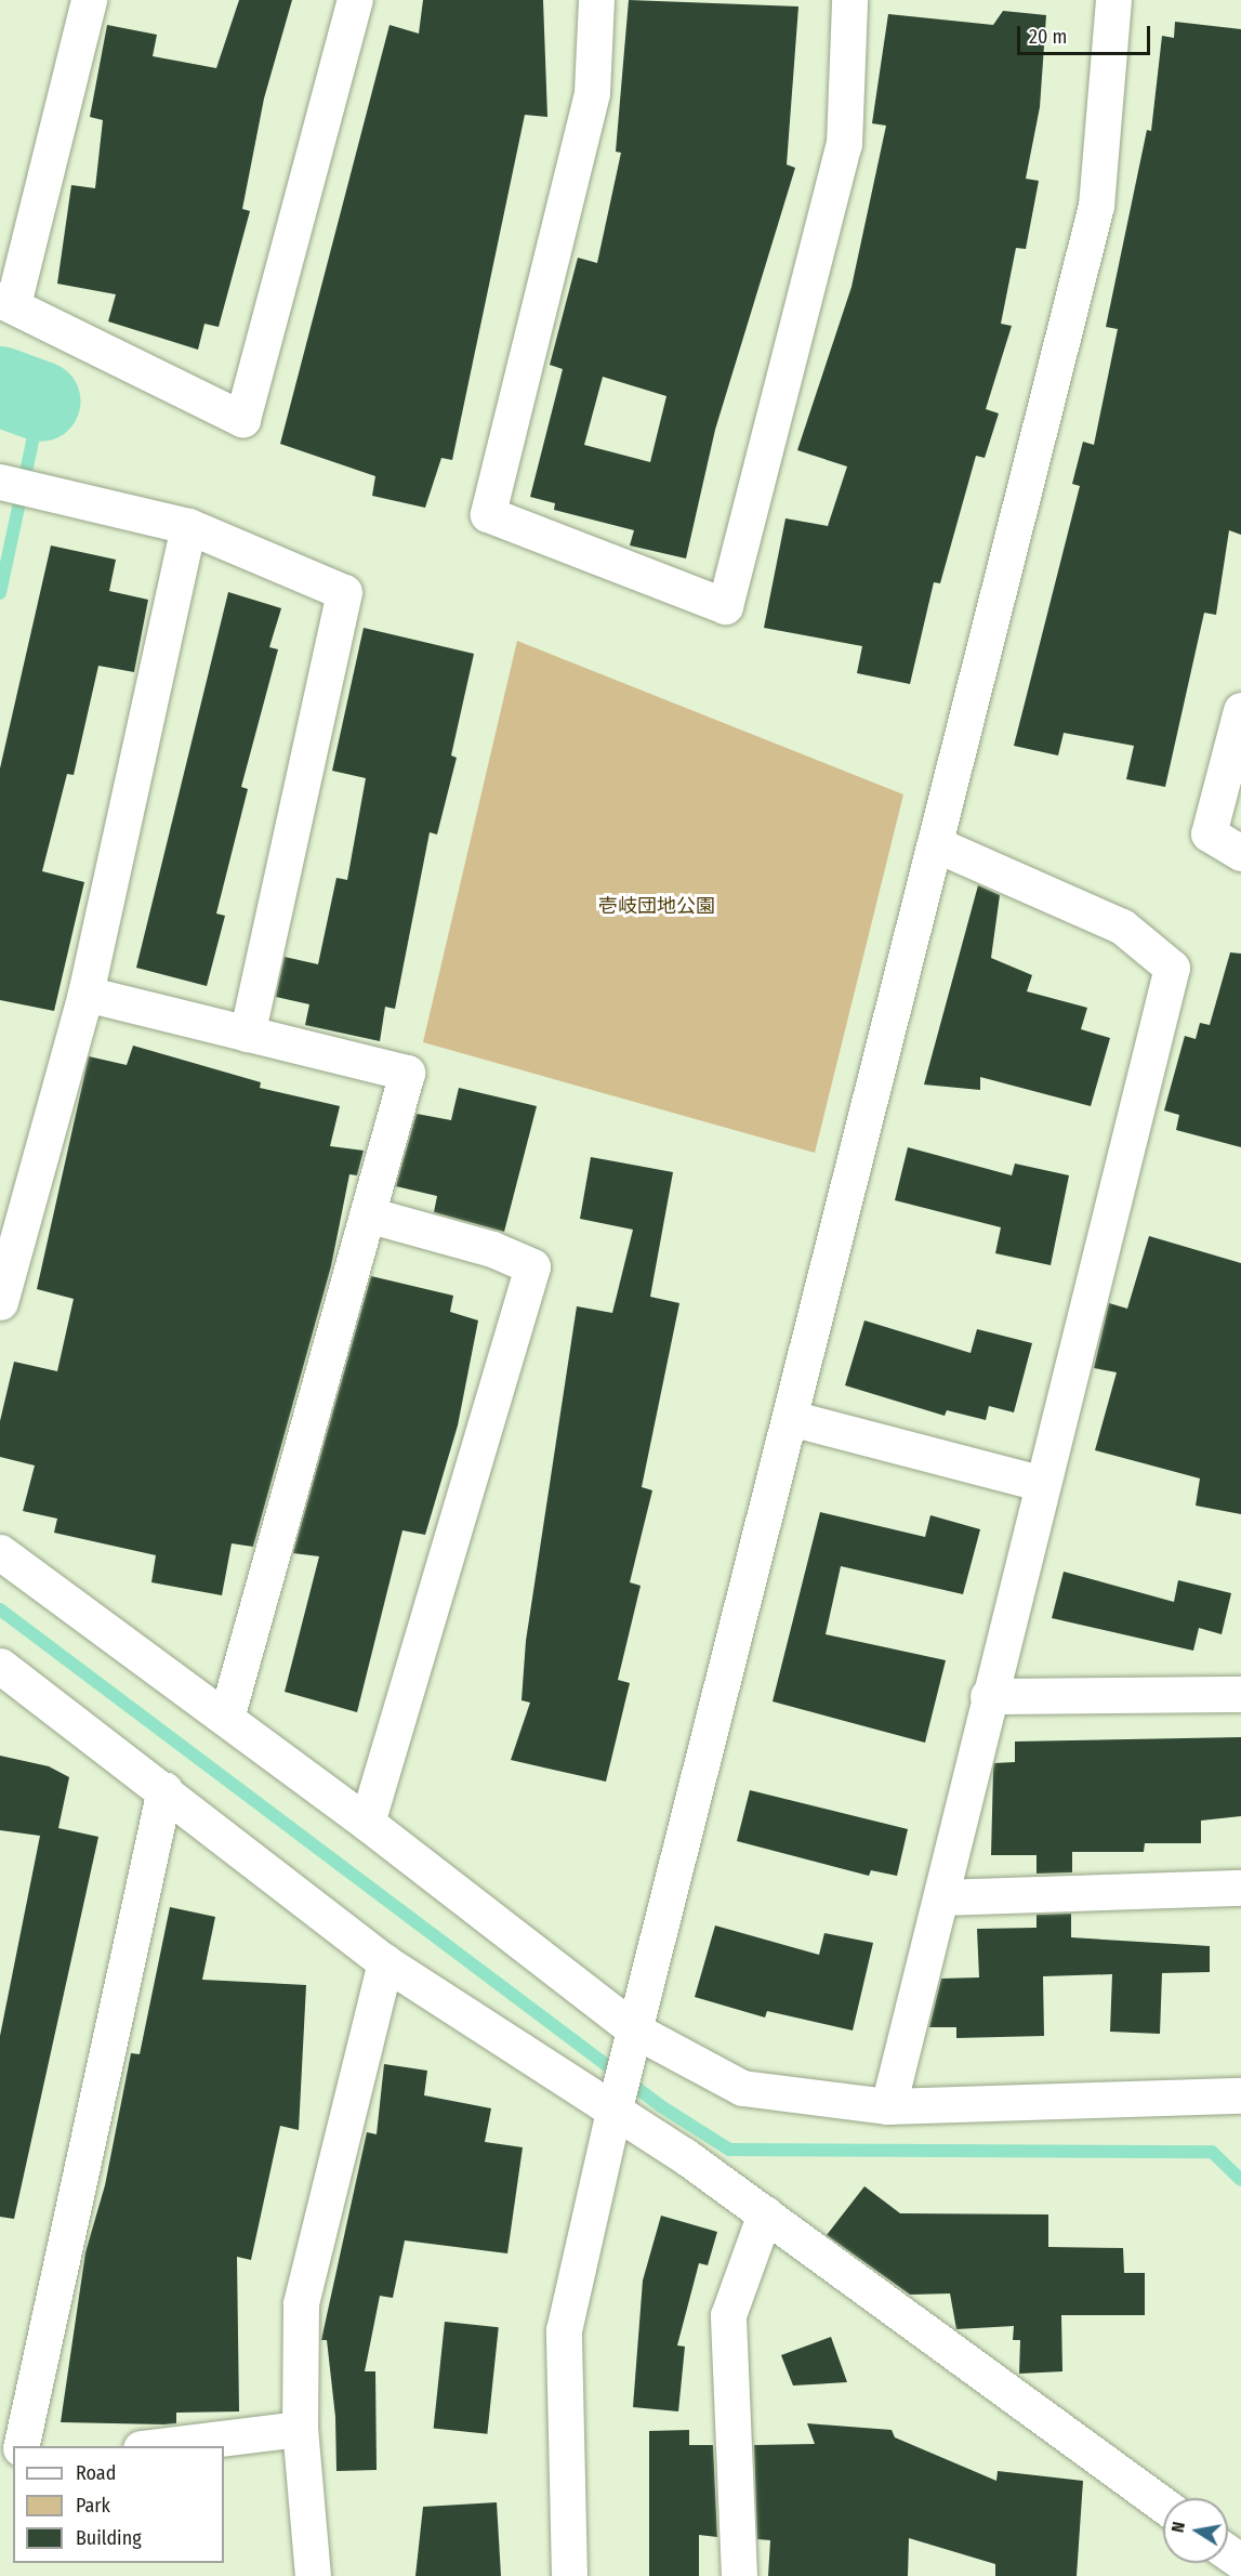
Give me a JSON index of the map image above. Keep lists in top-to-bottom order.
{
  "parks": ["壱岐団地公園"],
  "legend": ["Road", "Park", "Building"],
  "scale_bar": "20 m",
  "north": "left"
}
